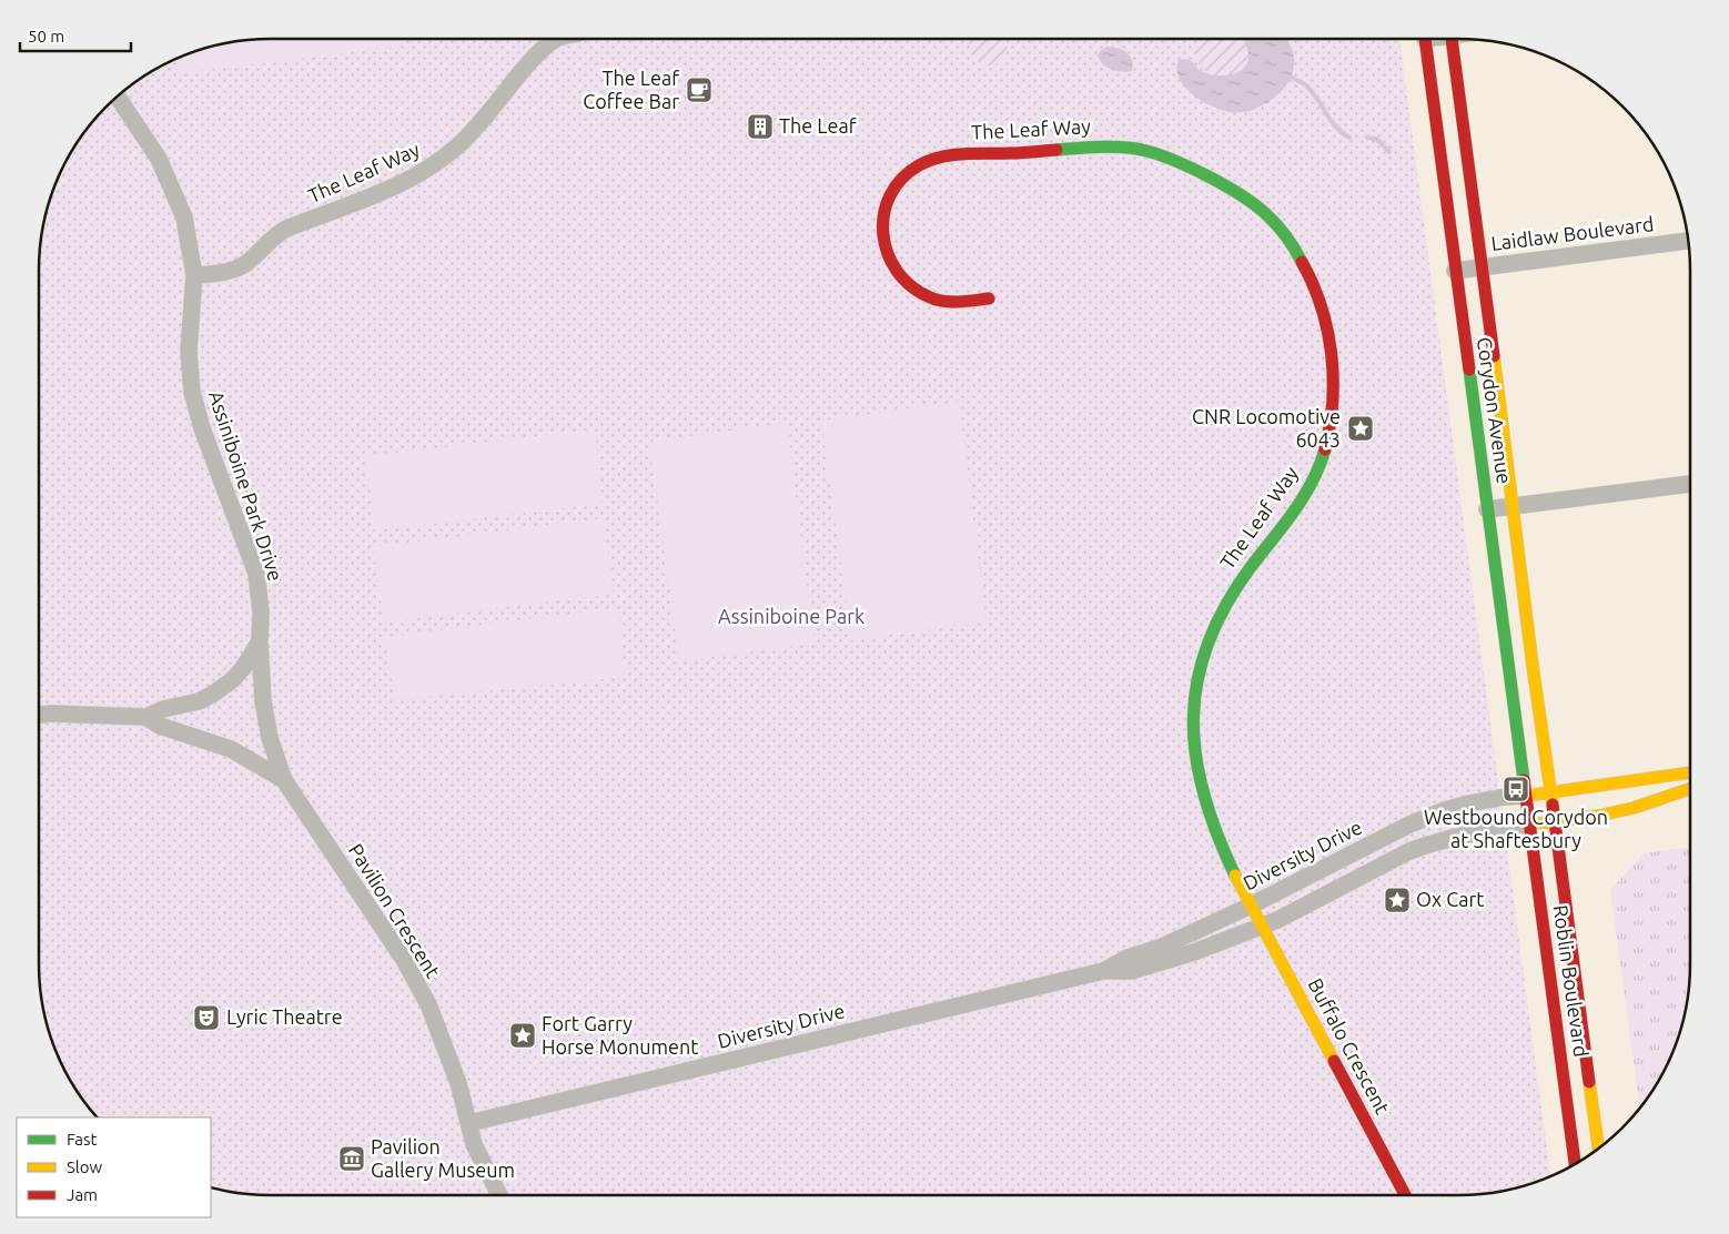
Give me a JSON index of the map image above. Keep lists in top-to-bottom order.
{
  "streets": {
    "main road": [
      "The Leaf Way",
      "Corydon Avenue",
      "Roblin Boulevard",
      "Buffalo Crescent"
    ],
    "street": [
      "Laidlaw Boulevard",
      "Assiniboine Park Drive",
      "Diversity Drive",
      "Pavilion Crescent"
    ]
  },
  "crossings": [
    ["The Leaf Way", "Assiniboine Park Drive"],
    ["The Leaf Way", "Diversity Drive"],
    ["The Leaf Way", "Buffalo Crescent"],
    ["Laidlaw Boulevard", "Corydon Avenue"],
    ["Corydon Avenue", "Diversity Drive"],
    ["Corydon Avenue", "Roblin Boulevard"],
    ["Assiniboine Park Drive", "Pavilion Crescent"],
    ["Diversity Drive", "Pavilion Crescent"],
    ["Diversity Drive", "Roblin Boulevard"],
    ["Diversity Drive", "Buffalo Crescent"]
  ],
  "parks": ["Assiniboine Park"],
  "places": {
    "cafe": ["The Leaf Coffee Bar"],
    "building": ["The Leaf"],
    "place": ["CNR Locomotive 6043", "Ox Cart", "Fort Garry Horse Monument"],
    "bus stop": ["Westbound Corydon at Shaftesbury"],
    "theatre": ["Lyric Theatre"],
    "museum": ["Pavilion Gallery Museum"]
  },
  "legend": ["Fast", "Slow", "Jam"],
  "scale_bar": "50 m"
}
